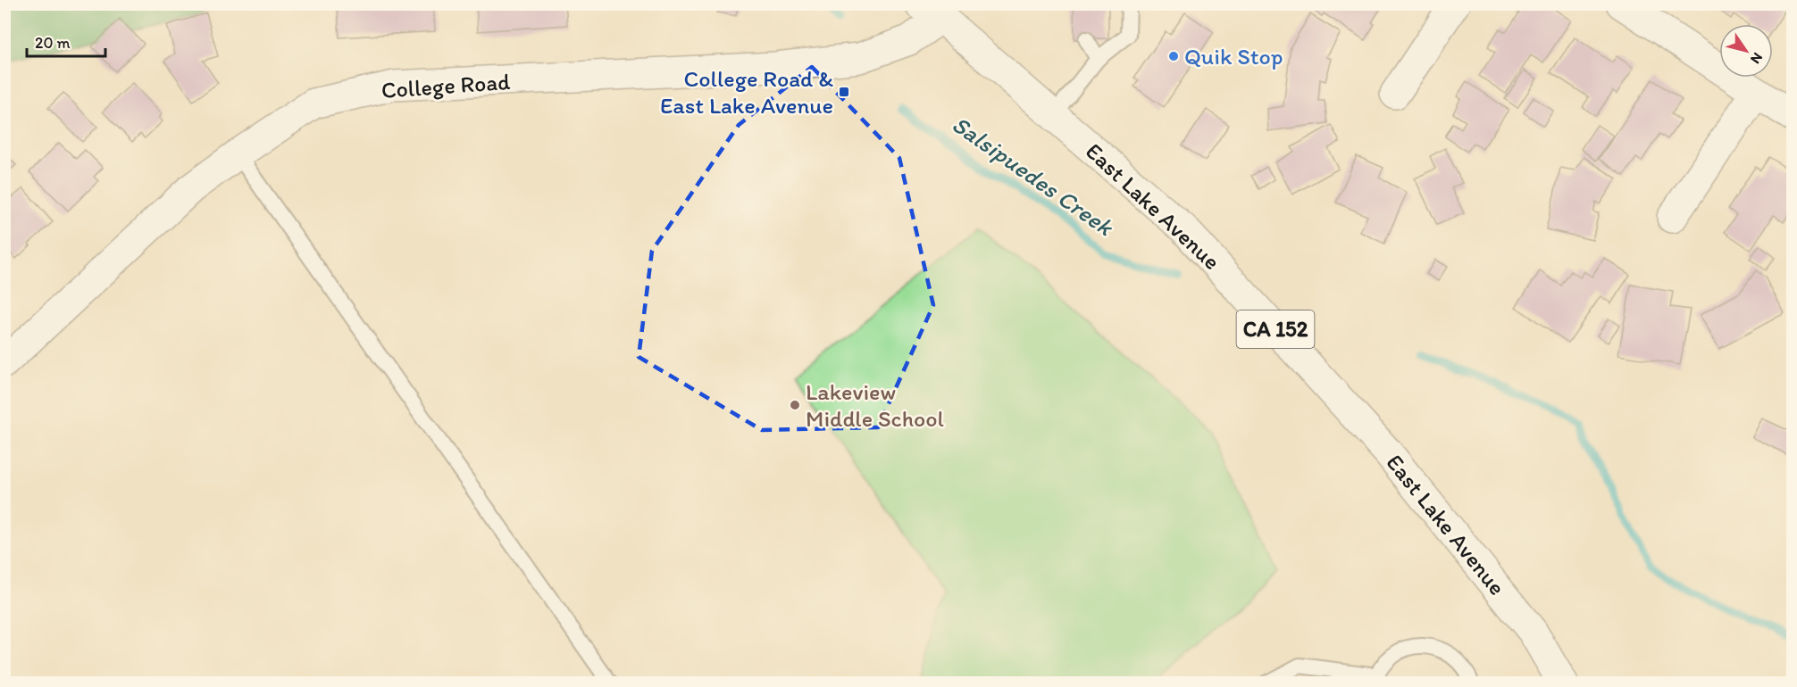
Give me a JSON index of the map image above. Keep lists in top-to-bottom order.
{
  "streets": {
    "street": ["College Road", "East Lake Avenue", "CA 152"]
  },
  "crossings": [
    ["College Road", "East Lake Avenue"]
  ],
  "water": ["Salsipuedes Creek"],
  "places": {
    "other": ["Quik Stop", "Lakeview Middle School"],
    "transit": ["College Road & East Lake Avenue"]
  },
  "scale_bar": "20 m",
  "north": "bottom right"
}
